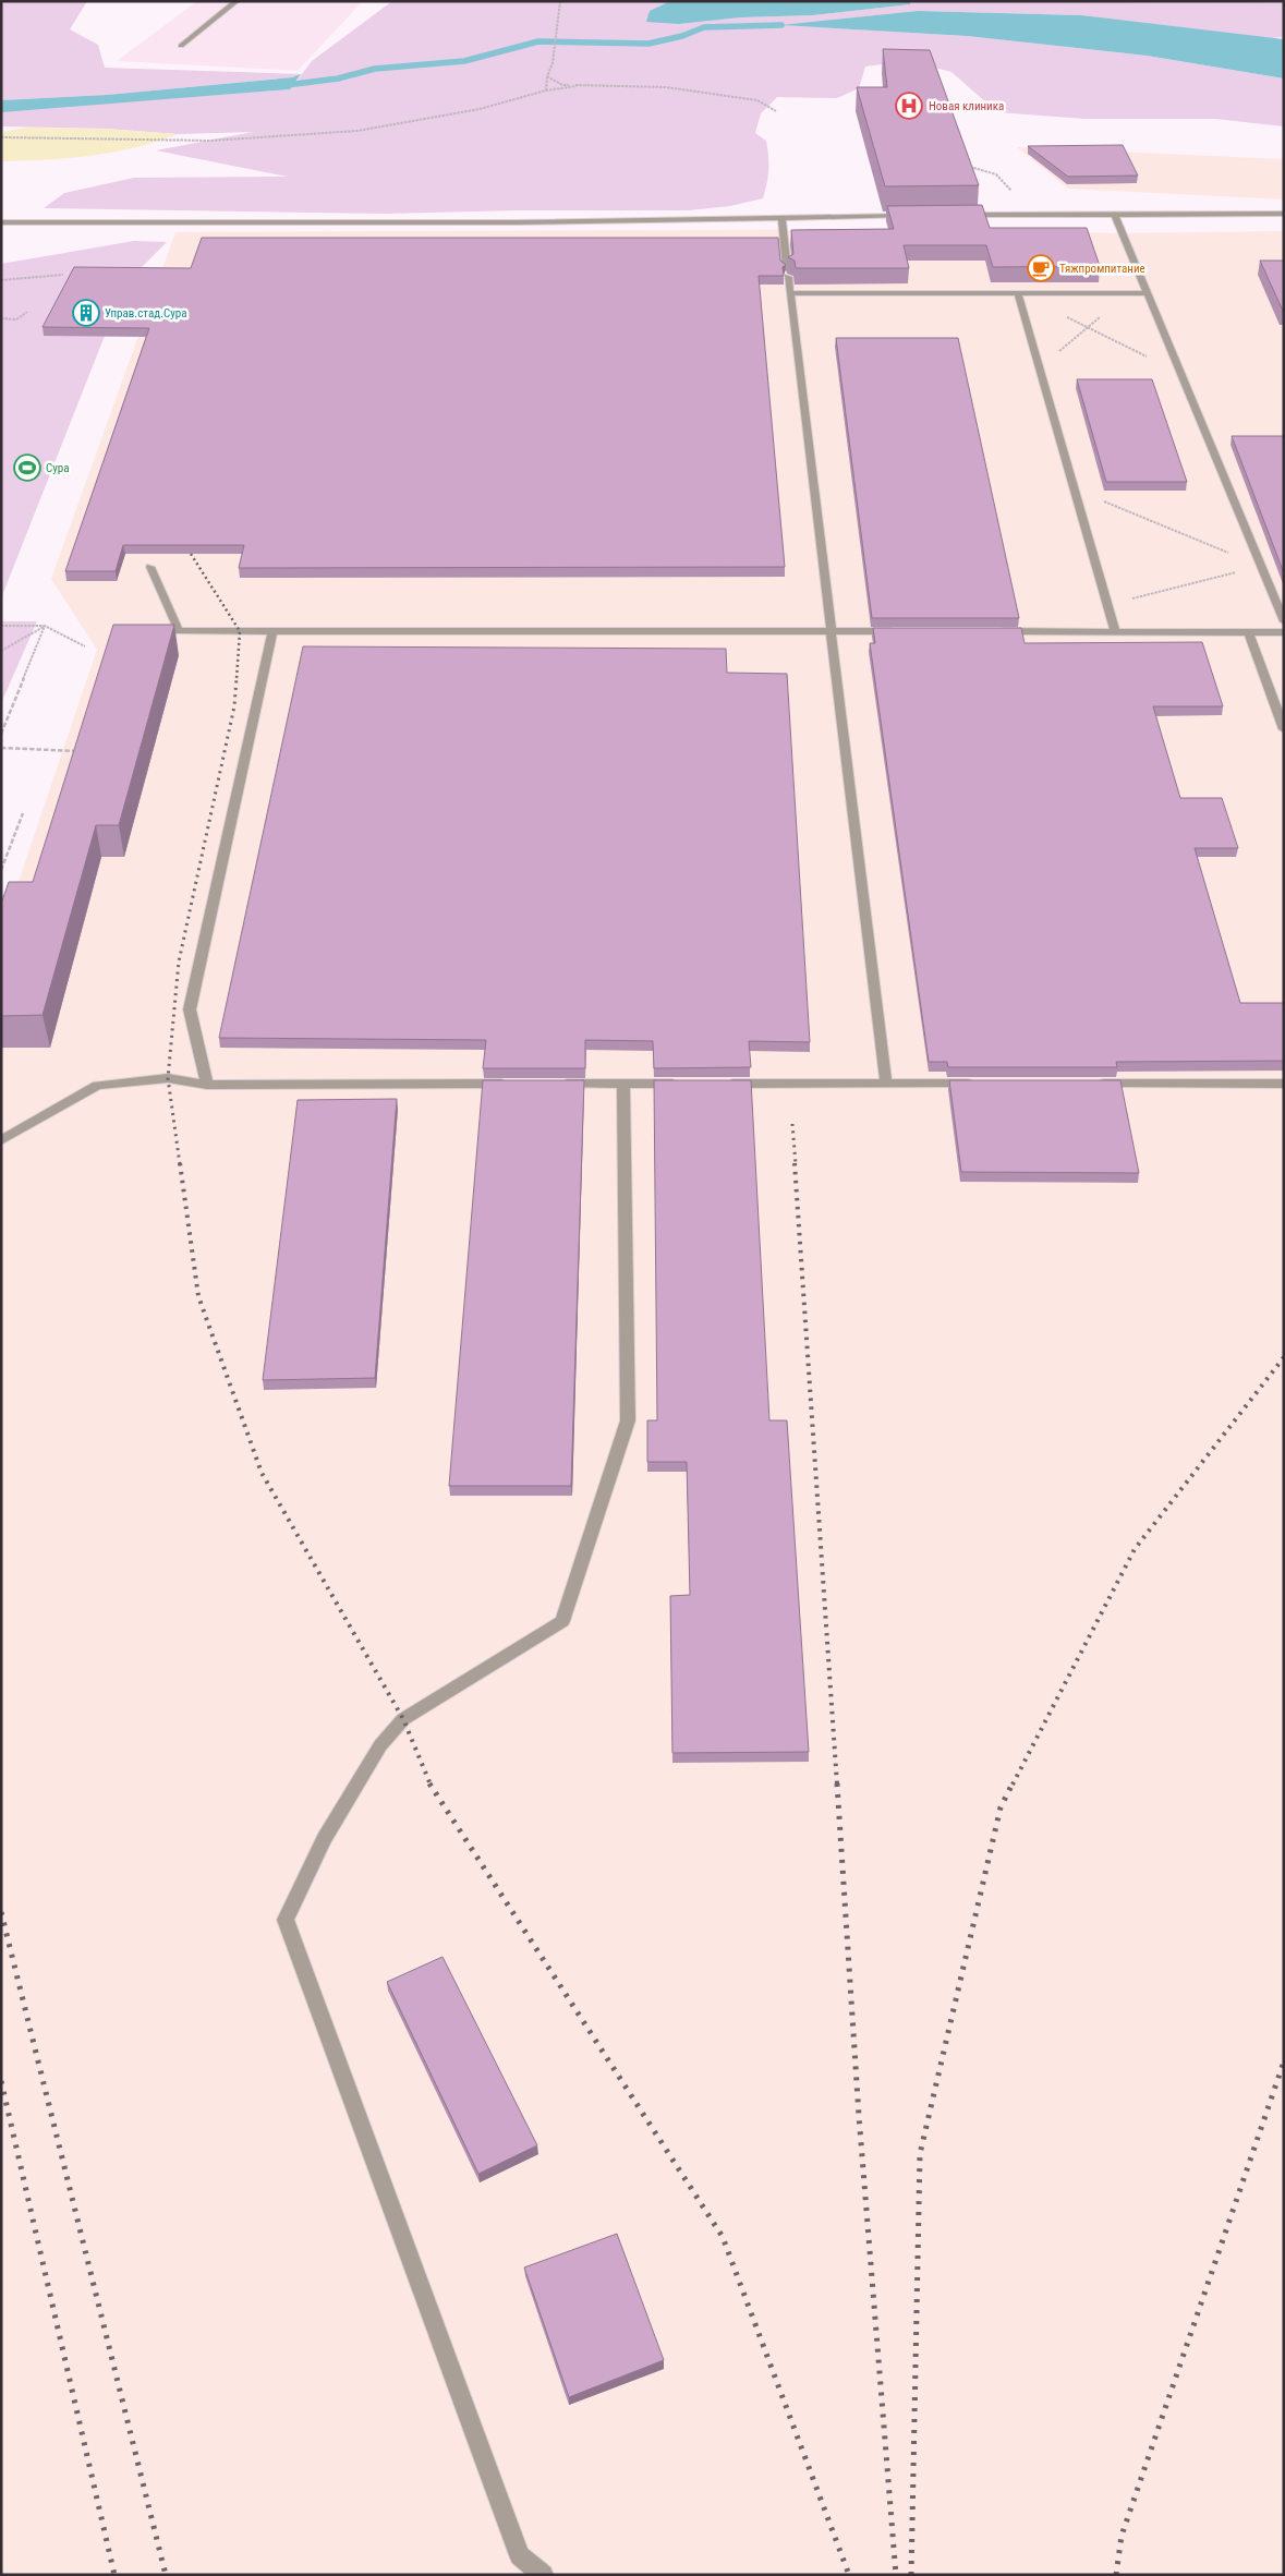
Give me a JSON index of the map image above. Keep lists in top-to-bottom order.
{
  "places": {
    "hospital": ["Новая клиника"],
    "cafe": ["Тяжпромпитание"],
    "building": ["Управ.стад.Сура"],
    "sports": ["Сура"]
  }
}
